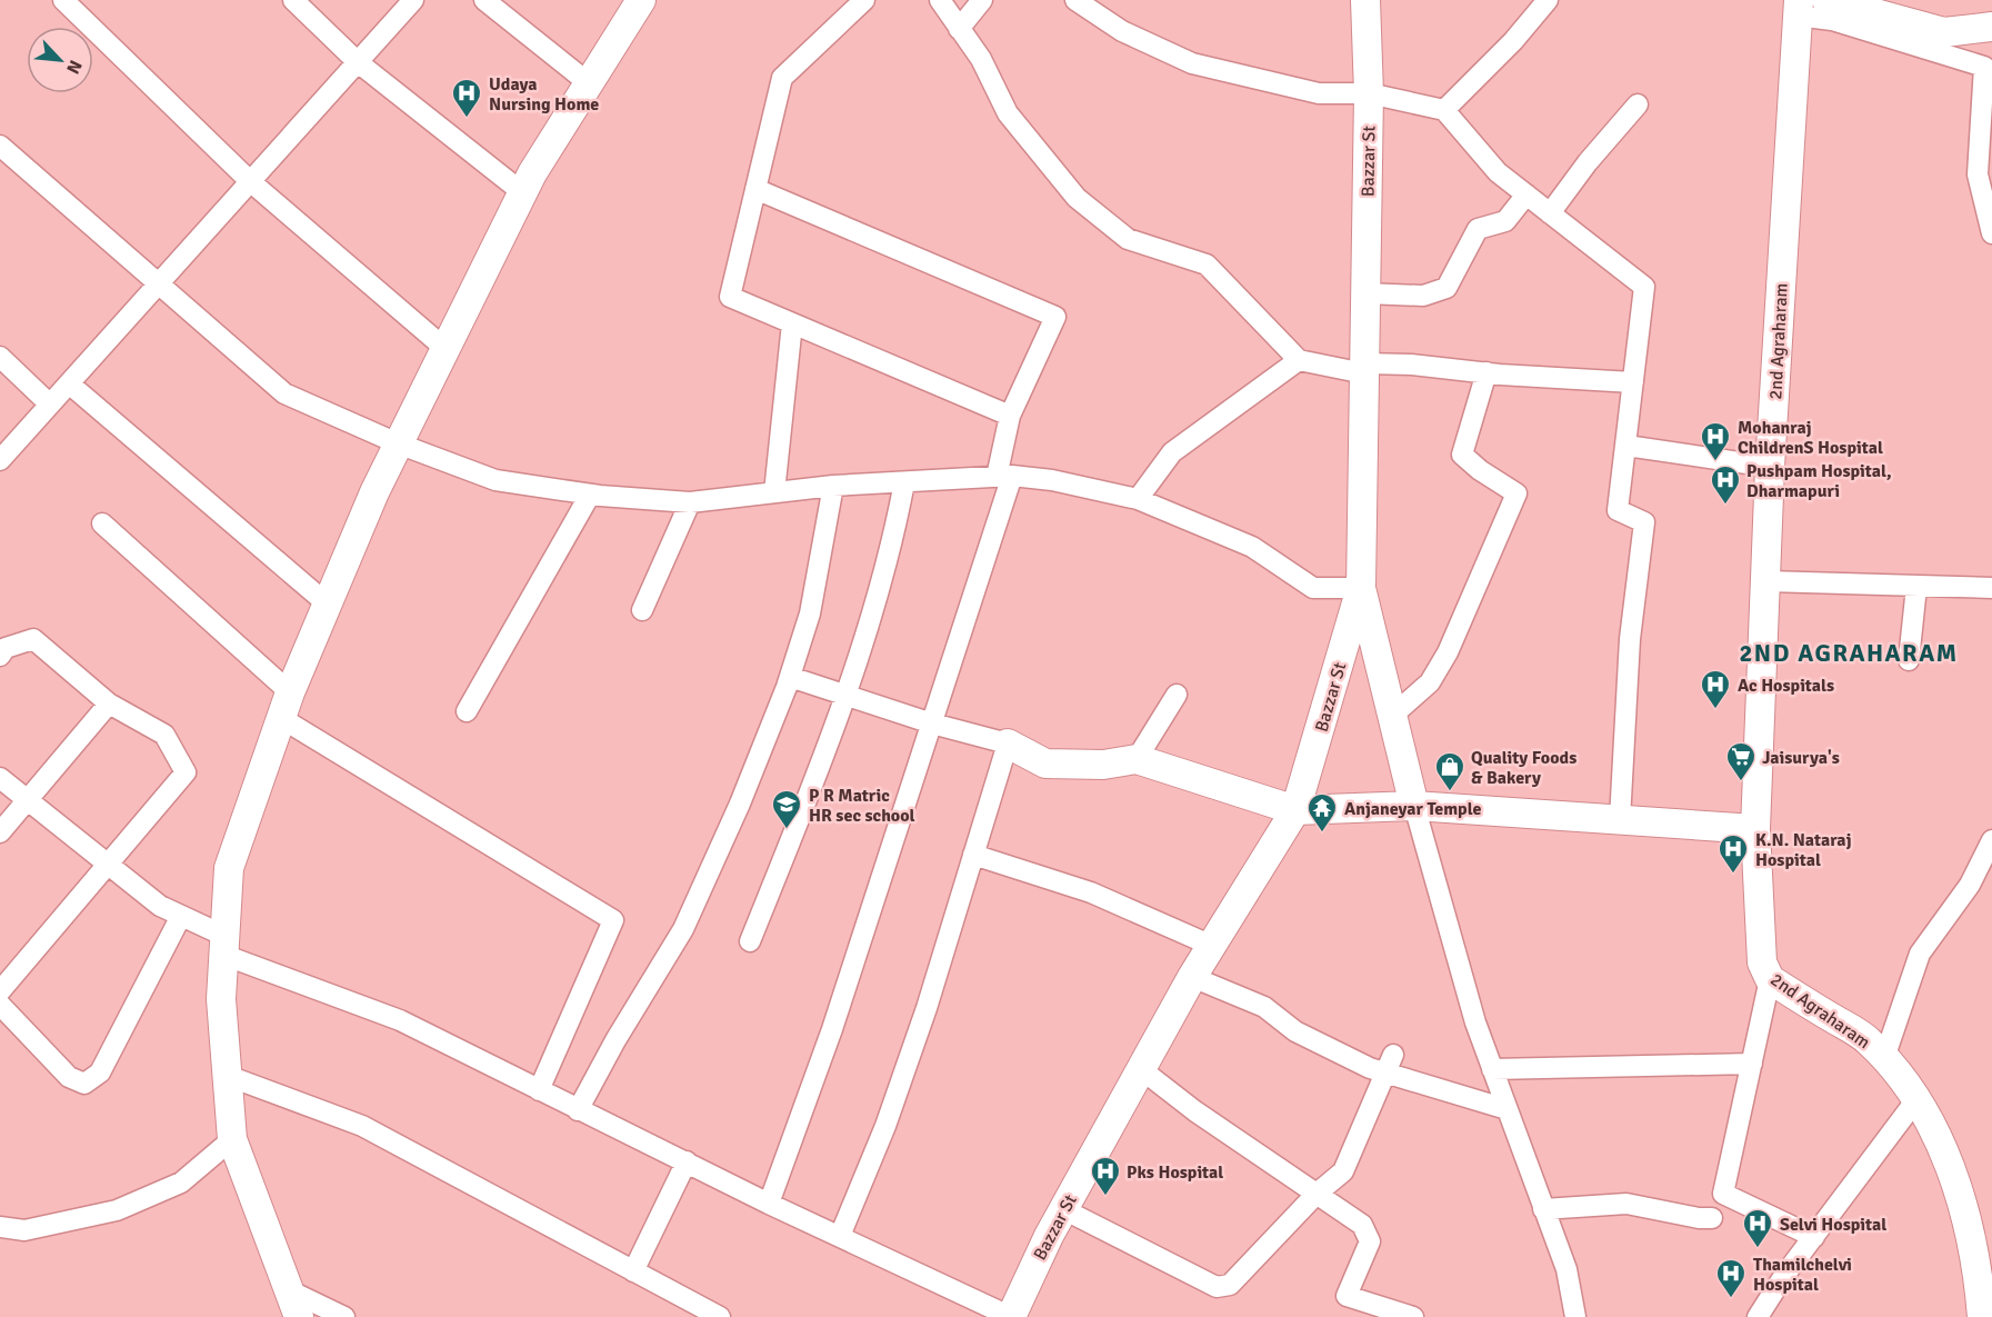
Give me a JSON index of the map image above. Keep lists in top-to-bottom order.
{
  "streets": {
    "main road": ["Bazzar St", "2nd Agraharam"]
  },
  "districts": ["2ND AGRAHARAM"],
  "places": {
    "hospital": [
      "Udaya Nursing Home",
      "Mohanraj ChildrenS Hospital",
      "Pushpam Hospital, Dharmapuri",
      "Ac Hospitals",
      "K.N. Nataraj Hospital",
      "Pks Hospital",
      "Selvi Hospital",
      "Thamilchelvi Hospital"
    ],
    "supermarket": ["Jaisurya's"],
    "shop": ["Quality Foods & Bakery"],
    "school or university": ["P R Matric HR sec school"],
    "temple": ["Anjaneyar Temple"]
  },
  "north": "bottom right"
}
